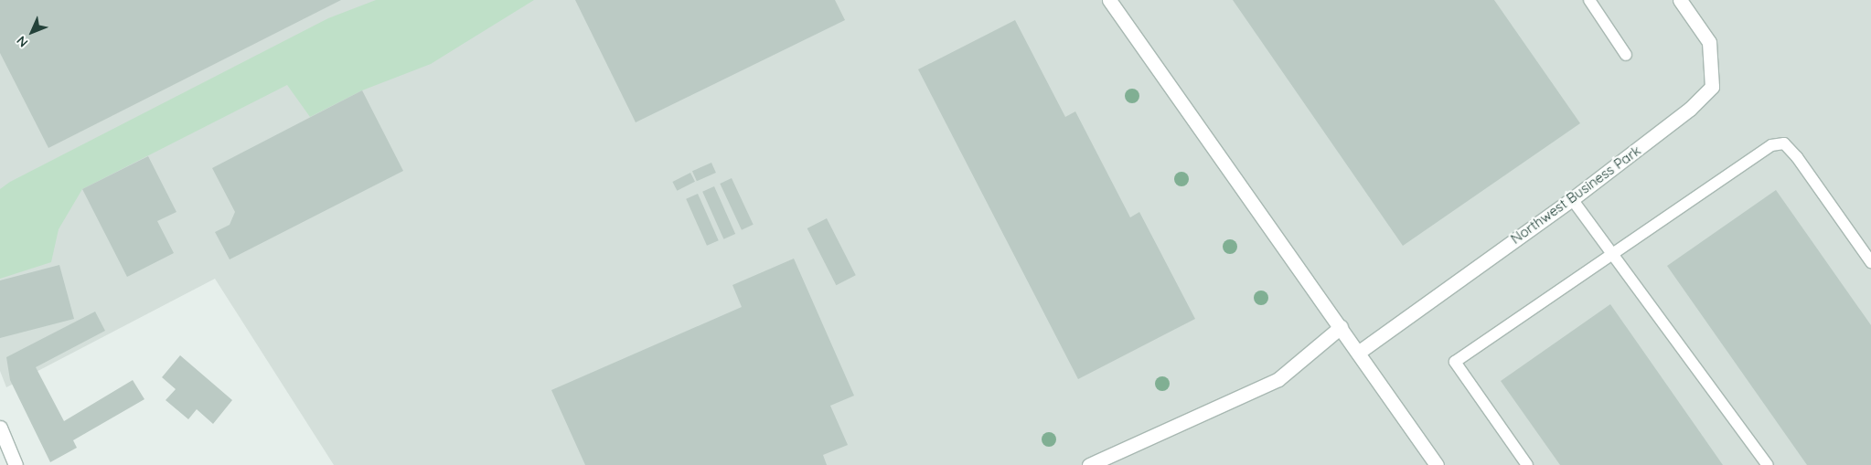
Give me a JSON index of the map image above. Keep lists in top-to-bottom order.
{
  "streets": {
    "street": ["Northwest Business Park"]
  },
  "north": "bottom left"
}
